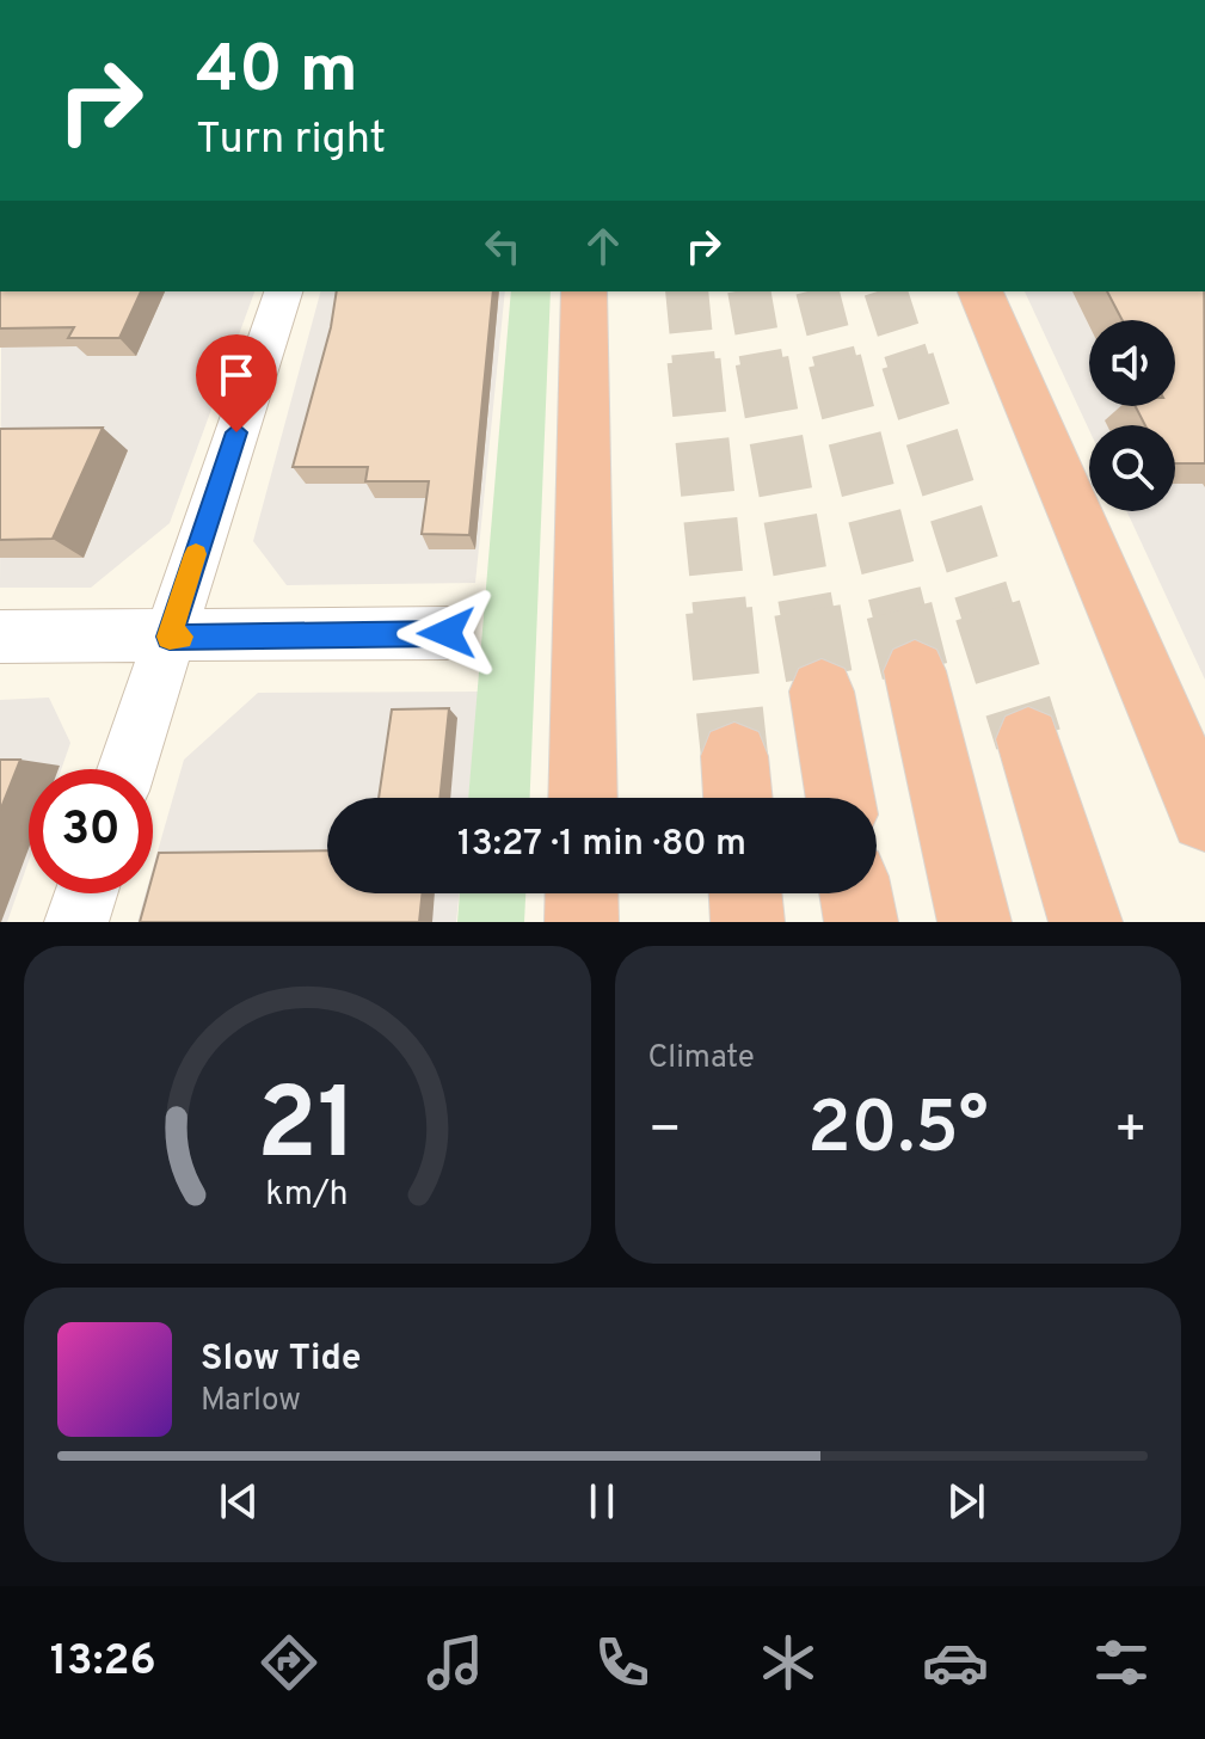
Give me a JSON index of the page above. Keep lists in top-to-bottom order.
{
  "page": {
    "turn": ["40 m", "Turn right"],
    "limit": "30",
    "trip": "13:27 · 1 min · 80 m",
    "tile": "Climate",
    "heat": ["−", "20.5°", "+"],
    "song": ["Slow Tide", "Marlow"],
    "tabs": "13:26",
    "gauge": ["21", "km/h"]
  }
}
